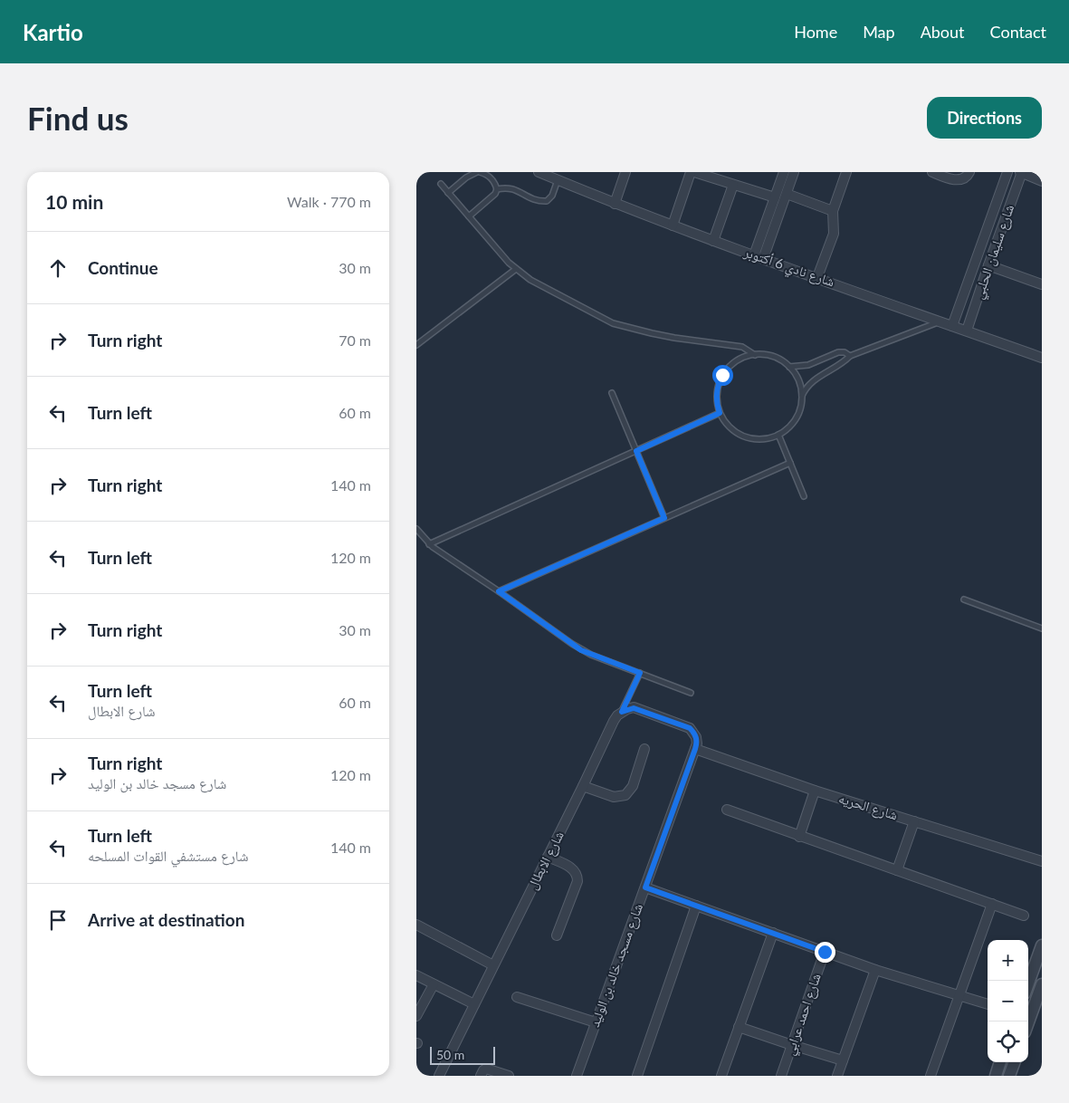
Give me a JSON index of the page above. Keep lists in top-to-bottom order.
{
  "streets": {
    "street": [
      "شارع سليمان الحلبي",
      "شارع نادي 6 أكتوبر",
      "شارع الحريه",
      "شارع الابطال",
      "شارع مسجد خالد بن الوليد",
      "شارع احمد عرابي"
    ]
  },
  "crossings": [
    ["شارع سليمان الحلبي", "شارع نادي 6 أكتوبر"],
    ["شارع الحريه", "شارع مسجد خالد بن الوليد"]
  ],
  "scale_bar": "50 m",
  "page": {
    "header": "Kartio",
    "nav": [
      "Home",
      "Map",
      "About",
      "Contact"
    ],
    "buttons": "Directions",
    "title": "Find us",
    "heading": ["10 min", "Walk · 770 m"],
    "list": [
      ["Continue", "30 m"],
      ["Turn right", "70 m"],
      ["Turn left", "60 m"],
      ["Turn right", "140 m"],
      ["Turn left", "120 m"],
      ["Turn right", "30 m"],
      ["Turn left", "شارع الابطال", "60 m"],
      ["Turn right", "شارع مسجد خالد بن الوليد", "120 m"],
      ["Turn left", "شارع مستشفي القوات المسلحه", "140 m"],
      "Arrive at destination"
    ],
    "map_buttons": ["+", "−"],
    "scale": "50 m"
  }
}
